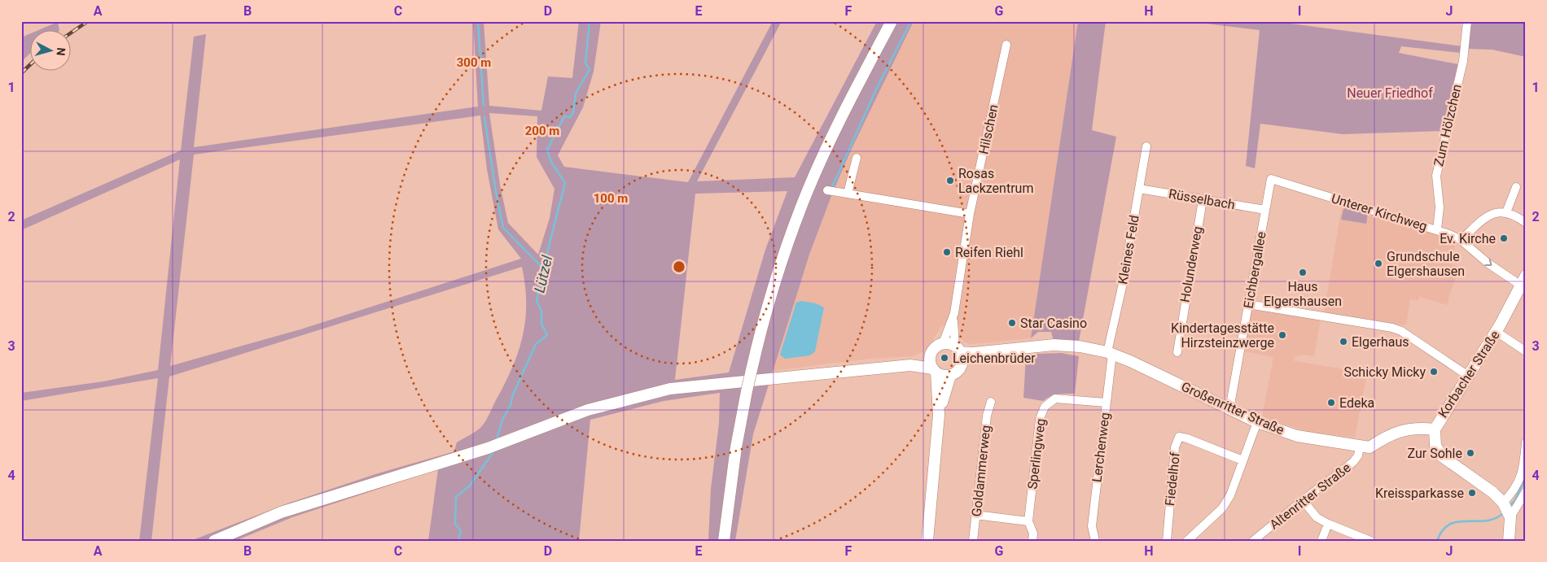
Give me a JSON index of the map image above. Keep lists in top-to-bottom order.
{
  "streets": {
    "street": [
      "Zum Hölzchen",
      "Hilschen",
      "Rüsselbach",
      "Unterer Kirchweg",
      "Kleines Feld",
      "Holunderweg",
      "Eichbergallee",
      "Korbacher Straße",
      "Großenritter Straße",
      "Lerchenweg",
      "Sperlingweg",
      "Goldammerweg",
      "Fiedelhof",
      "Altenritter Straße"
    ]
  },
  "crossings": [
    ["Zum Hölzchen", "Unterer Kirchweg"],
    ["Hilschen", "Großenritter Straße"],
    ["Rüsselbach", "Kleines Feld"],
    ["Rüsselbach", "Holunderweg"],
    ["Rüsselbach", "Eichbergallee"],
    ["Unterer Kirchweg", "Eichbergallee"],
    ["Unterer Kirchweg", "Korbacher Straße"],
    ["Kleines Feld", "Großenritter Straße"],
    ["Kleines Feld", "Lerchenweg"],
    ["Eichbergallee", "Großenritter Straße"],
    ["Großenritter Straße", "Lerchenweg"],
    ["Großenritter Straße", "Altenritter Straße"],
    ["Lerchenweg", "Sperlingweg"]
  ],
  "water": ["Lützel"],
  "parks": ["Neuer Friedhof"],
  "places": [
    "Rosas Lackzentrum",
    "Ev. Kirche",
    "Reifen Riehl",
    "Grundschule Elgershausen",
    "Haus Elgershausen",
    "Star Casino",
    "Kindertagesstätte Hirzsteinzwerge",
    "Elgerhaus",
    "Leichenbrüder",
    "Schicky Micky",
    "Edeka",
    "Zur Sohle",
    "Kreissparkasse"
  ],
  "north": "right",
  "grid": {
    "columns": [
      "A",
      "B",
      "C",
      "D",
      "E",
      "F",
      "G",
      "H",
      "I",
      "J"
    ],
    "rows": [
      "1",
      "2",
      "3",
      "4"
    ]
  },
  "rings": ["300 m", "200 m", "100 m"]
}
